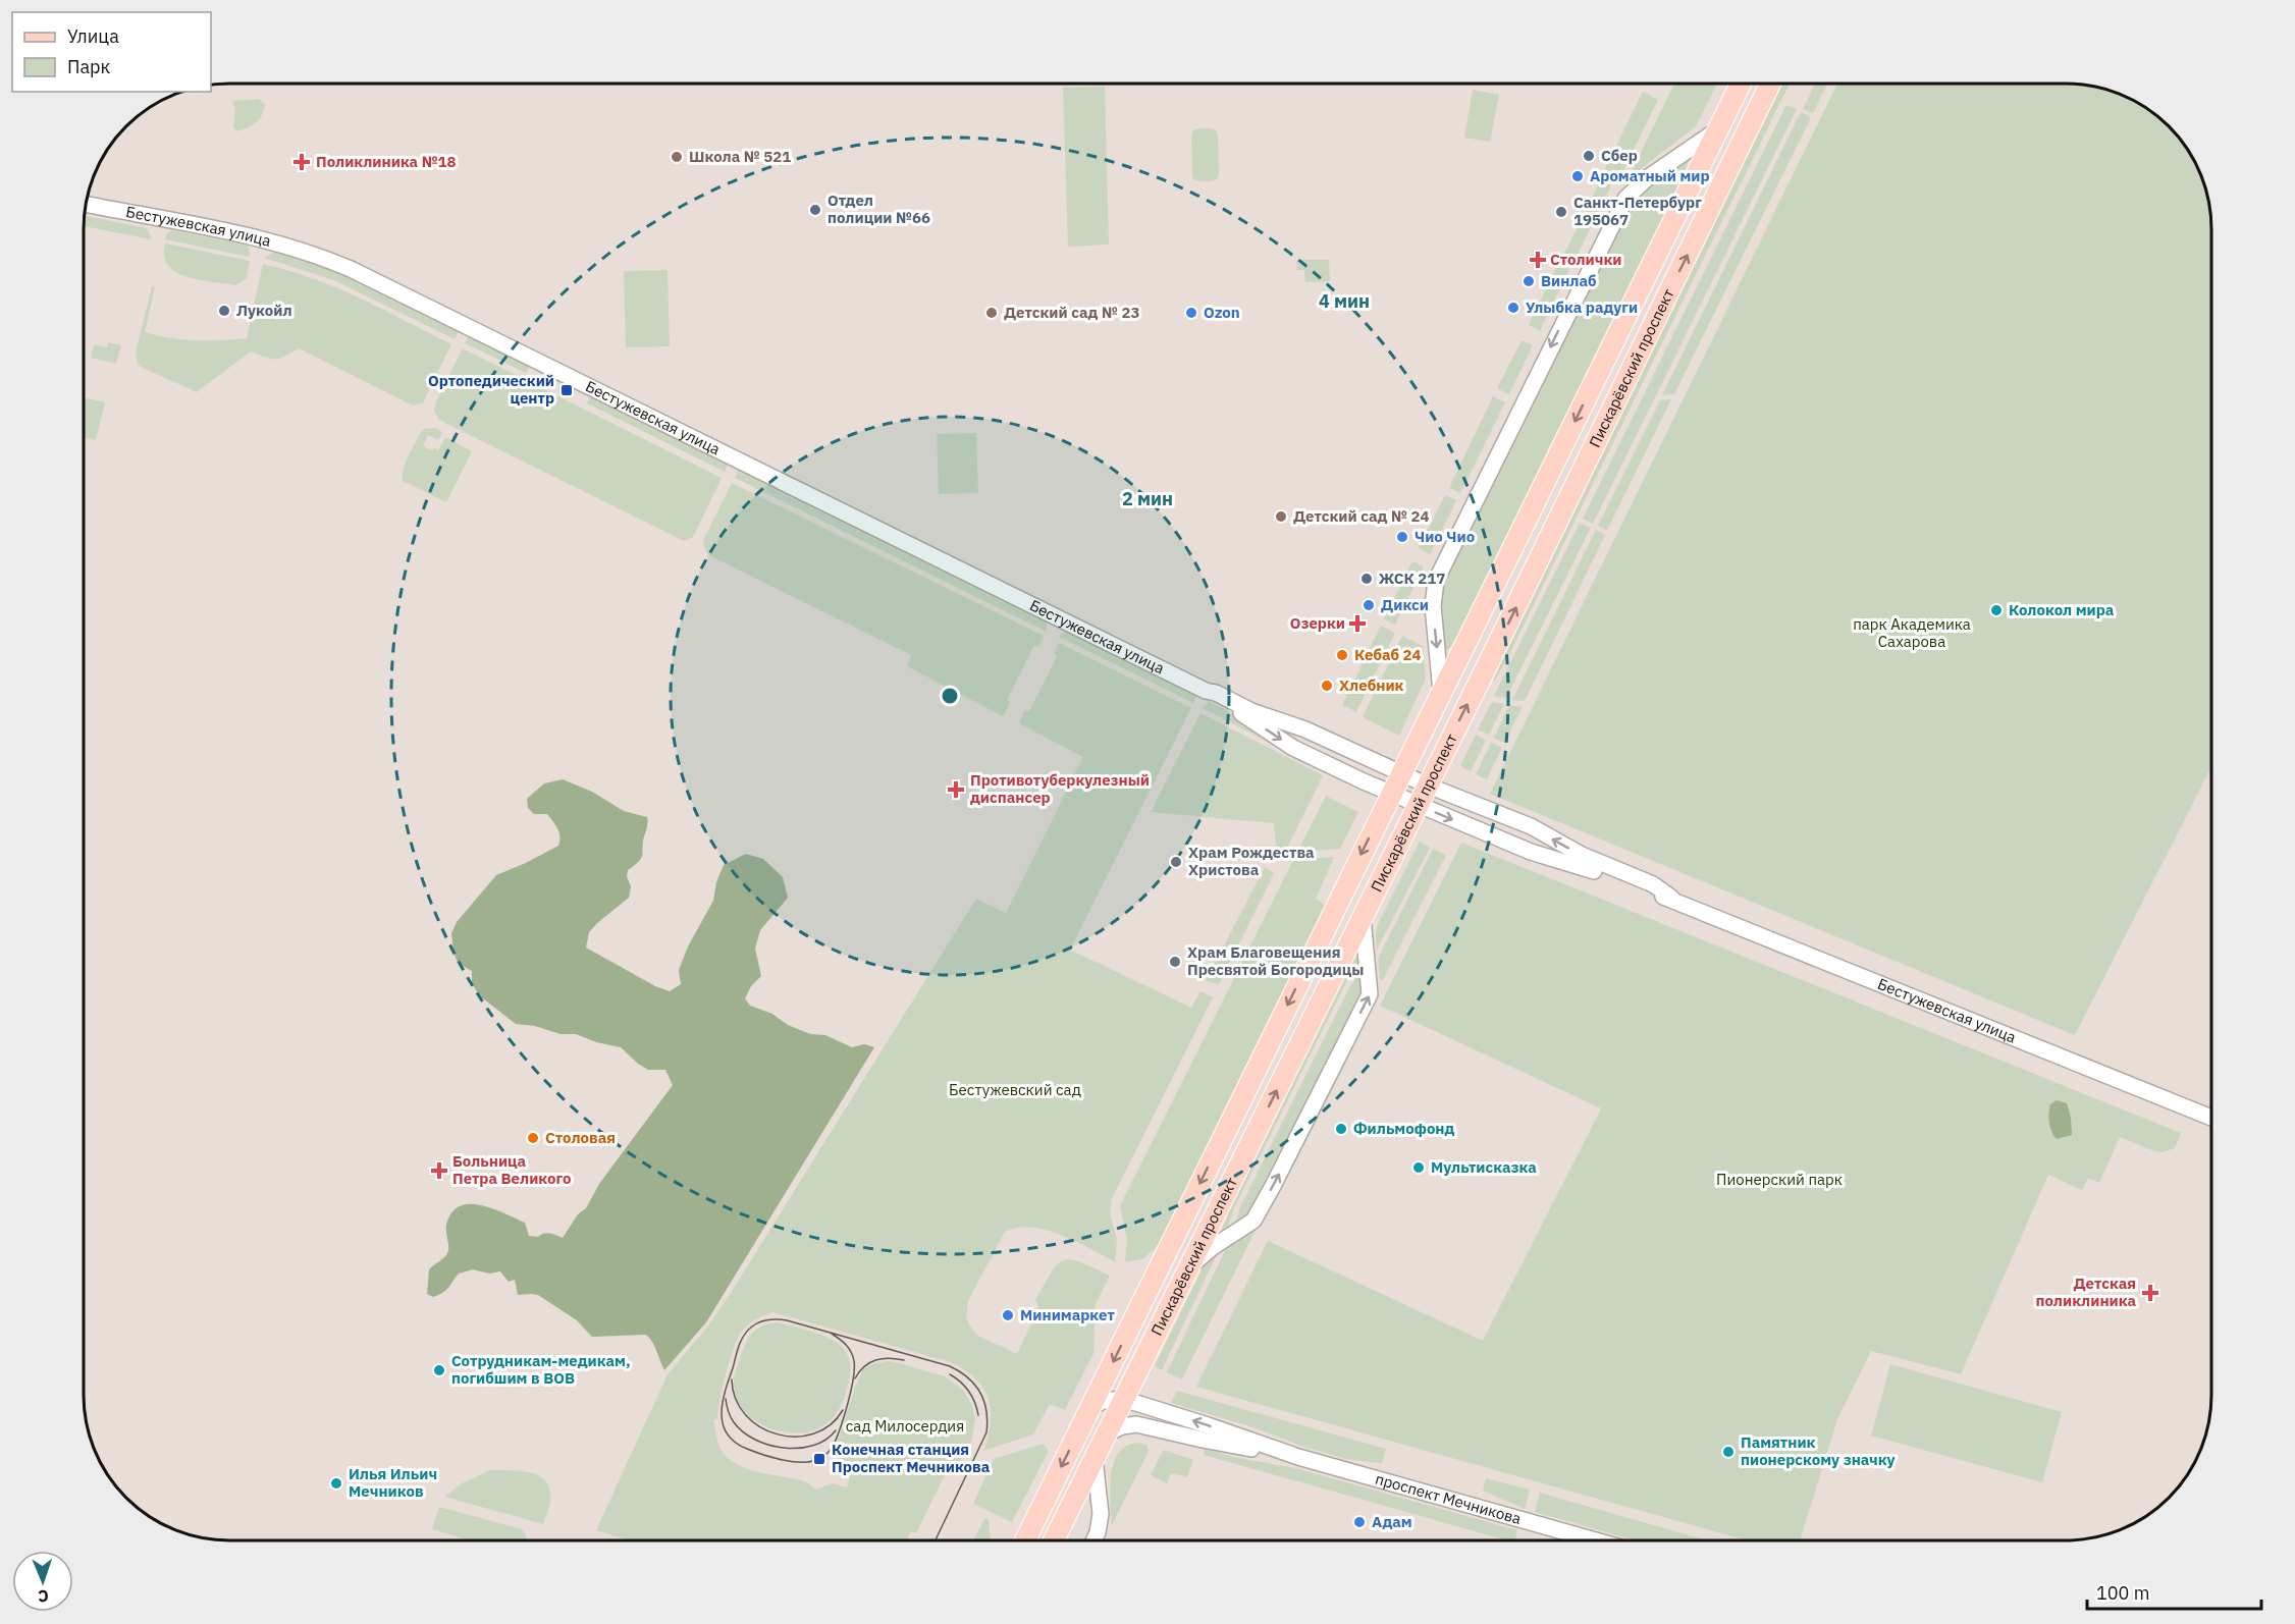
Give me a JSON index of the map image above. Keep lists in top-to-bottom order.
{
  "streets": {
    "main road": ["Пискарёвский проспект"],
    "street": ["Бестужевская улица", "проспект Мечникова"]
  },
  "crossings": [
    ["Бестужевская улица", "Пискарёвский проспект"],
    ["Пискарёвский проспект", "проспект Мечникова"]
  ],
  "parks": [
    "парк Академика Сахарова",
    "Бестужевский сад",
    "Пионерский парк",
    "сад Милосердия"
  ],
  "places": {
    "other": [
      "Сбер",
      "Школа № 521",
      "Ароматный мир",
      "Отдел полиции №66",
      "Санкт-Петербург 195067",
      "Винлаб",
      "Улыбка радуги",
      "Лукойл",
      "Детский сад № 23",
      "Ozon",
      "Детский сад № 24",
      "Чио Чио",
      "ЖСК 217",
      "Дикси",
      "Колокол мира",
      "Кебаб 24",
      "Хлебник",
      "Храм Рождества Христова",
      "Храм Благовещения Пресвятой Богородицы",
      "Фильмофонд",
      "Столовая",
      "Мультисказка",
      "Минимаркет",
      "Сотрудникам-медикам, погибшим в ВОВ",
      "Памятник пионерскому значку",
      "Илья Ильич Мечников",
      "Адам"
    ],
    "health": [
      "Поликлиника №18",
      "Столички",
      "Озерки",
      "Противотуберкулезный диспансер",
      "Больница Петра Великого",
      "Детская поликлиника"
    ],
    "transit": ["Ортопедический центр", "Конечная станция Проспект Мечникова"]
  },
  "legend": ["Улица", "Парк"],
  "scale_bar": "100 m",
  "north": "bottom",
  "rings": ["4 мин", "2 мин"]
}
